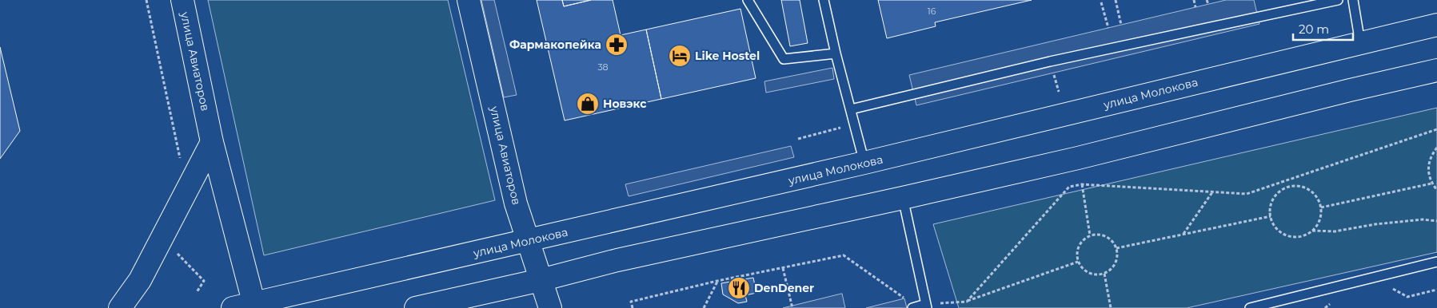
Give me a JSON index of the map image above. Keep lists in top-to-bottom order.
{
  "streets": {
    "street": ["улица Авиаторов", "улица Молокова"]
  },
  "crossings": [
    ["улица Авиаторов", "улица Молокова"]
  ],
  "places": {
    "pharmacy": ["Фармакопейка"],
    "hotel": ["Like Hostel"],
    "shop": ["Новэкс"],
    "restaurant": ["DenDener"]
  },
  "house_numbers": ["16", "38"],
  "scale_bar": "20 m"
}
